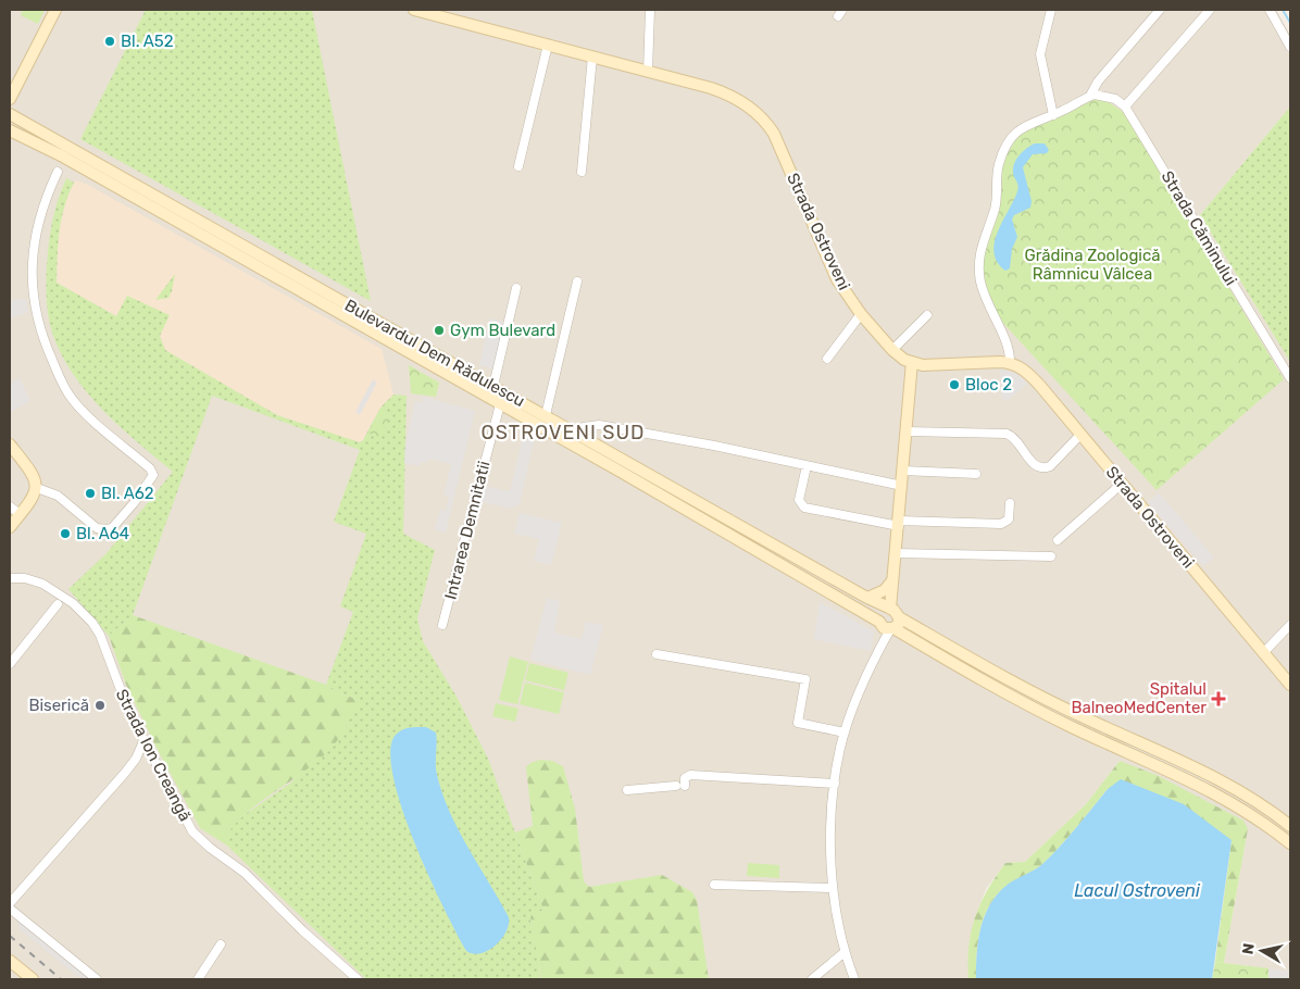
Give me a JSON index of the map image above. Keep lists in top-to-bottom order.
{
  "streets": {
    "main road": ["Strada Ostroveni", "Bulevardul Dem Rădulescu"],
    "street": ["Strada Căminului", "Intrarea Demnitatii", "Strada Ion Creangă"]
  },
  "crossings": [
    ["Bulevardul Dem Rădulescu", "Intrarea Demnitatii"]
  ],
  "districts": ["OSTROVENI SUD"],
  "water": ["Lacul Ostroveni"],
  "parks": ["Grădina Zoologică Râmnicu Vâlcea"],
  "places": {
    "other": [
      "Bl. A52",
      "Gym Bulevard",
      "Bloc 2",
      "Bl. A62",
      "Bl. A64",
      "Biserică"
    ],
    "health": ["Spitalul BalneoMedCenter"]
  },
  "north": "left"
}
